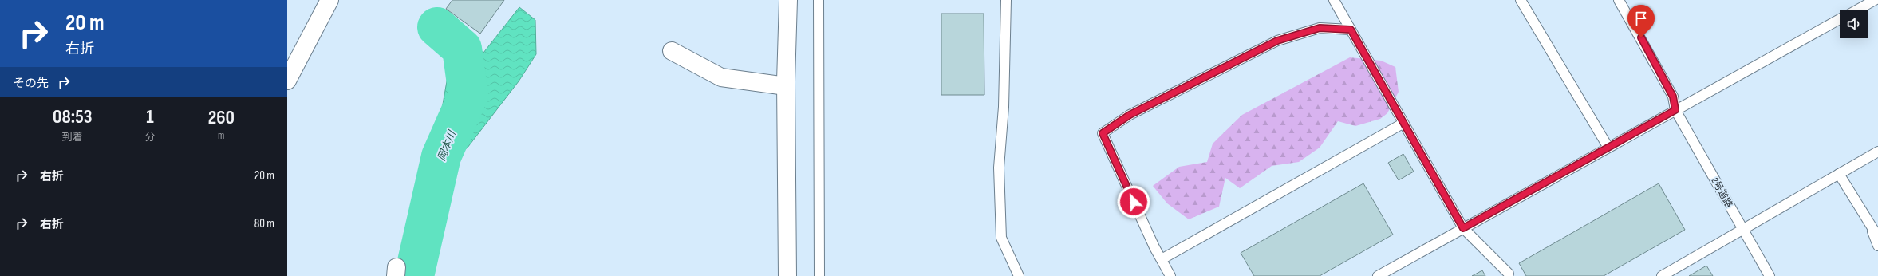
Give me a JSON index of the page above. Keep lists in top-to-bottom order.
{
  "streets": {
    "lane": ["2号道路"]
  },
  "water": ["岡本川"],
  "page": {
    "turn": ["20 m", "右折"],
    "then": "その先",
    "eta": [
      "08:53",
      "到着",
      "1",
      "分",
      "260",
      "m"
    ],
    "list": [
      {
        "name": "右折",
        "value": "20 m"
      },
      {
        "name": "右折",
        "value": "80 m"
      }
    ]
  }
}
